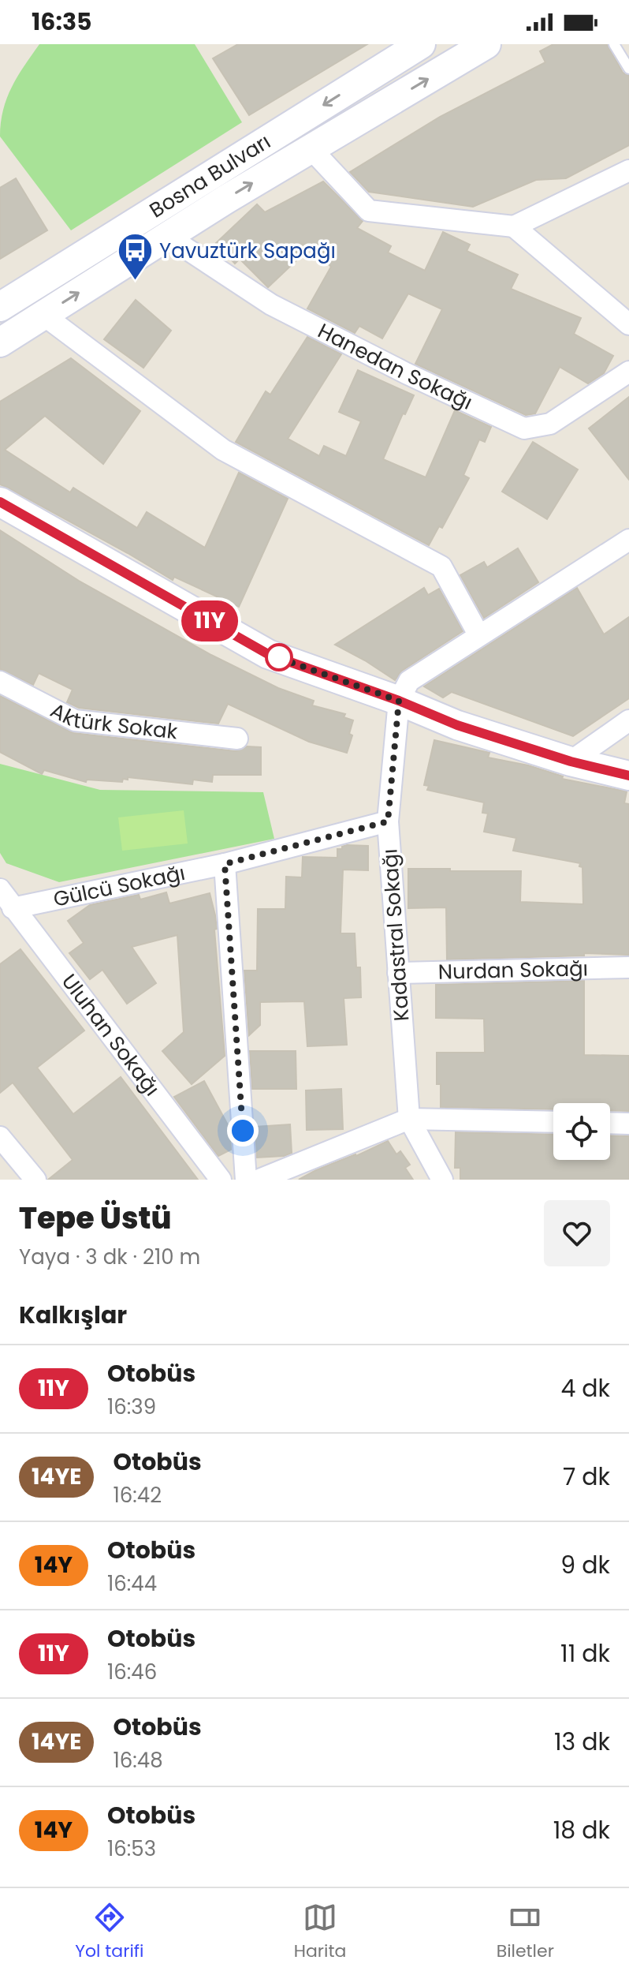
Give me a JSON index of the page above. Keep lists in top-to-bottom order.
{
  "streets": {
    "main road": ["Bosna Bulvarı"],
    "street": [
      "Hanedan Sokağı",
      "Aktürk Sokak",
      "Gülcü Sokağı",
      "Kadastral Sokağı",
      "Nurdan Sokağı",
      "Uluhan Sokağı"
    ]
  },
  "crossings": [
    ["Bosna Bulvarı", "Hanedan Sokağı"],
    ["Gülcü Sokağı", "Kadastral Sokağı"],
    ["Gülcü Sokağı", "Uluhan Sokağı"],
    ["Kadastral Sokağı", "Nurdan Sokağı"]
  ],
  "places": {
    "bus stop": ["Yavuztürk Sapağı"]
  },
  "lines": ["bus line 11Y"],
  "page": {
    "status": "16:35",
    "on_map": "11Y",
    "heading": [
      ["Tepe Üstü", "Yaya · 3 dk · 210 m"],
      "Kalkışlar"
    ],
    "list": [
      {
        "mark": "11Y",
        "name": "Otobüs",
        "note": "16:39",
        "value": "4 dk"
      },
      {
        "mark": "14YE",
        "name": "Otobüs",
        "note": "16:42",
        "value": "7 dk"
      },
      {
        "mark": "14Y",
        "name": "Otobüs",
        "note": "16:44",
        "value": "9 dk"
      },
      {
        "mark": "11Y",
        "name": "Otobüs",
        "note": "16:46",
        "value": "11 dk"
      },
      {
        "mark": "14YE",
        "name": "Otobüs",
        "note": "16:48",
        "value": "13 dk"
      },
      {
        "mark": "14Y",
        "name": "Otobüs",
        "note": "16:53",
        "value": "18 dk"
      }
    ],
    "tabs": ["Yol tarifi", "Harita", "Biletler"]
  }
}
